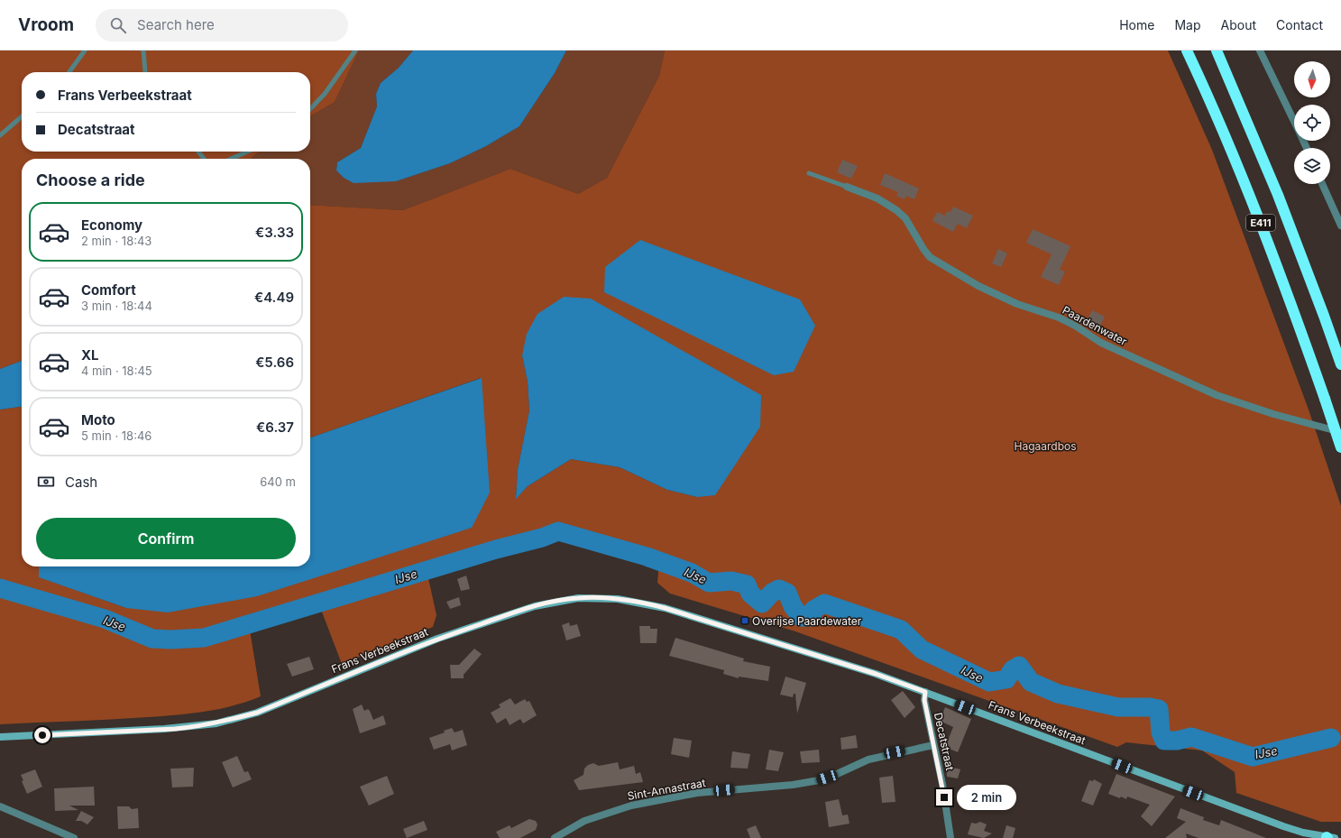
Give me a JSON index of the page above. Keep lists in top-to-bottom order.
{
  "streets": {
    "highway": ["E411"],
    "main road": ["Frans Verbeekstraat"],
    "street": ["Paardenwater", "Decatstraat", "Sint-Annastraat"]
  },
  "crossings": [
    ["Frans Verbeekstraat", "Decatstraat"],
    ["Decatstraat", "Sint-Annastraat"]
  ],
  "water": ["IJse"],
  "parks": ["Hagaardbos"],
  "places": {
    "transit": ["Overijse Paardewater"]
  },
  "north": "bottom",
  "page": {
    "header": "Vroom",
    "search": "Search here",
    "nav": [
      "Home",
      "Map",
      "About",
      "Contact"
    ],
    "banner": ["Frans Verbeekstraat", "Decatstraat"],
    "heading": "Choose a ride",
    "list": [
      {
        "name": "Economy",
        "note": "2 min · 18:43",
        "value": "€3.33"
      },
      {
        "name": "Comfort",
        "note": "3 min · 18:44",
        "value": "€4.49"
      },
      {
        "name": "XL",
        "note": "4 min · 18:45",
        "value": "€5.66"
      },
      {
        "name": "Moto",
        "note": "5 min · 18:46",
        "value": "€6.37"
      }
    ],
    "pay": ["Cash", "640 m"],
    "buttons": "Confirm",
    "bubble": "2 min"
  }
}
